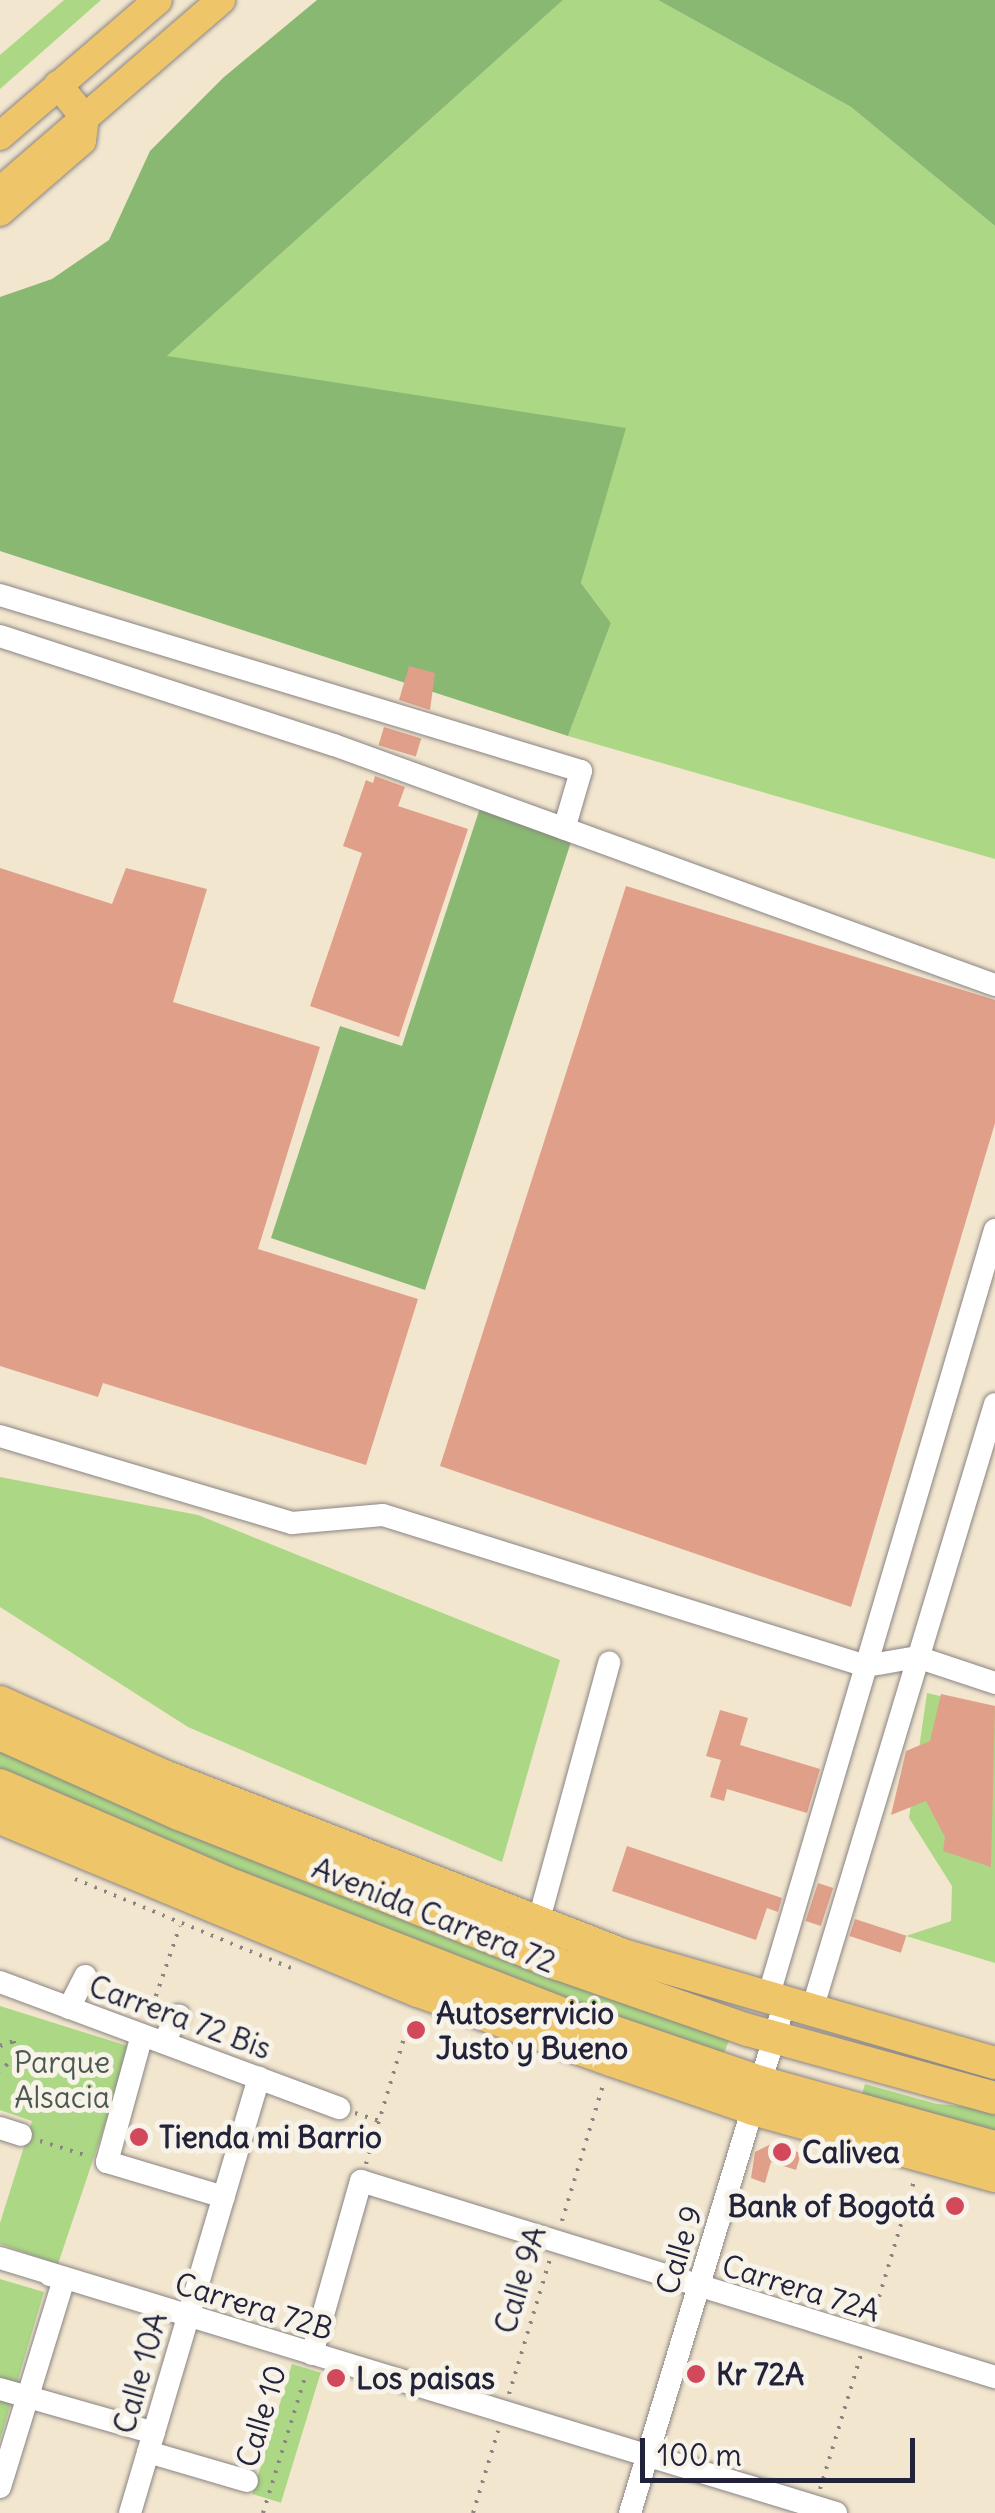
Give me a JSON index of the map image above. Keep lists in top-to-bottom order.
{
  "streets": {
    "highway": ["Avenida Carrera 72"],
    "street": [
      "Carrera 72 Bis",
      "Calle 9",
      "Carrera 72A",
      "Carrera 72B",
      "Calle 10A",
      "Calle 10"
    ],
    "path": ["Calle 9A"]
  },
  "crossings": [
    ["Avenida Carrera 72", "Calle 9"],
    ["Avenida Carrera 72", "Calle 9A"],
    ["Carrera 72 Bis", "Calle 10A"],
    ["Calle 9", "Carrera 72A"],
    ["Calle 9", "Carrera 72B"],
    ["Calle 9A", "Carrera 72A"],
    ["Calle 9A", "Carrera 72B"],
    ["Carrera 72A", "Calle 10"],
    ["Carrera 72B", "Calle 10A"],
    ["Carrera 72B", "Calle 10"]
  ],
  "parks": ["Parque Alsacia"],
  "places": [
    "Autoserrvicio Justo y Bueno",
    "Tienda mi Barrio",
    "Calivea",
    "Bank of Bogotá",
    "Kr 72A",
    "Los paisas"
  ],
  "scale_bar": "100 m"
}
